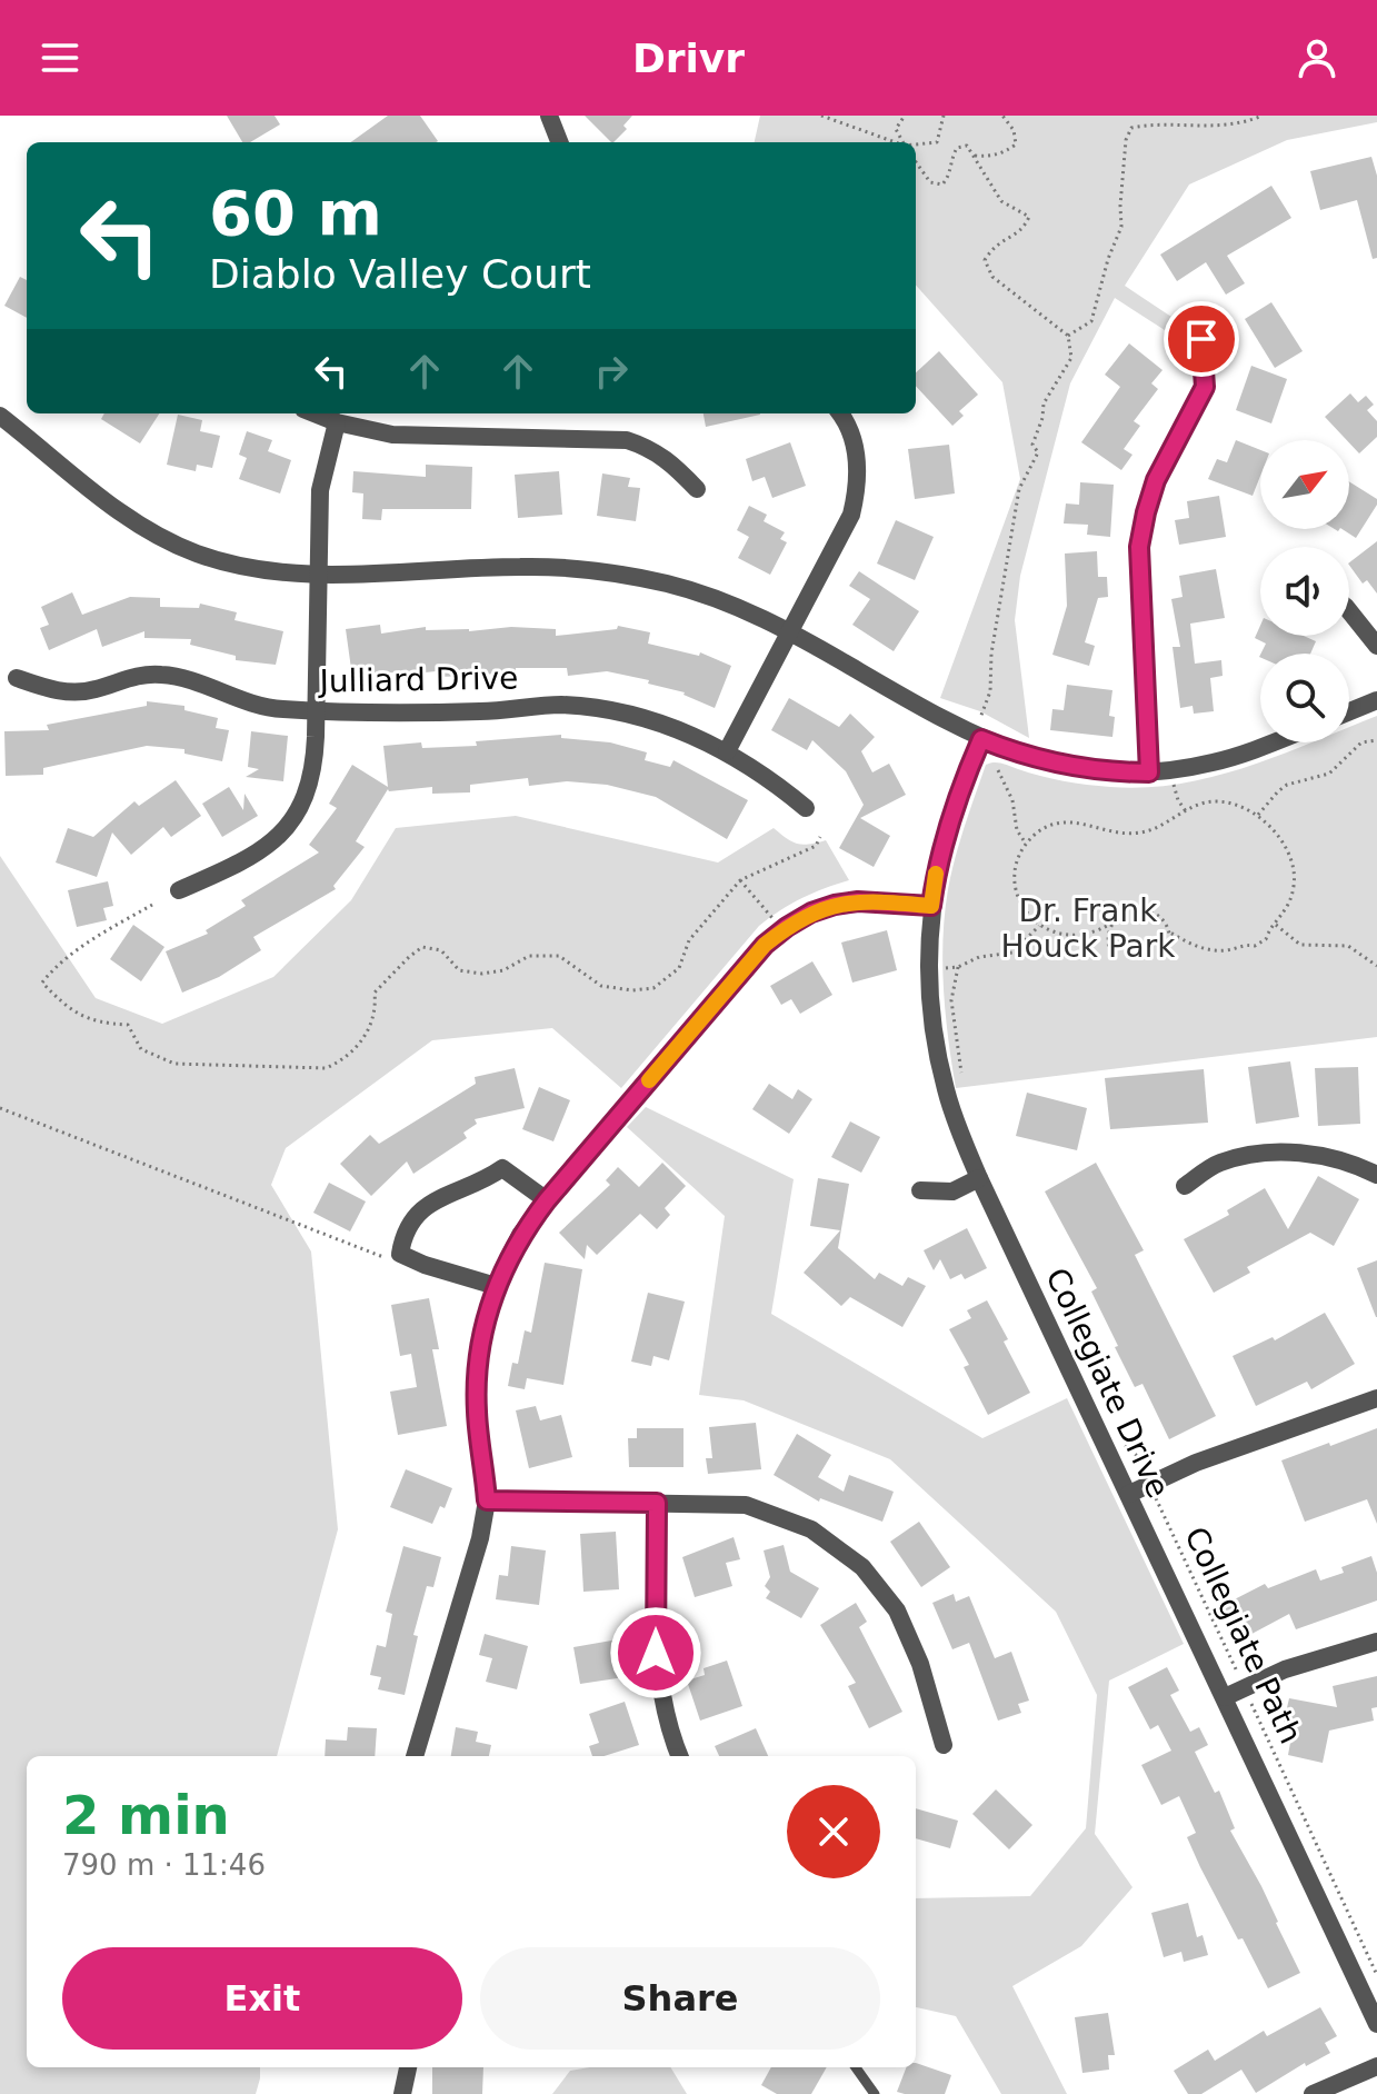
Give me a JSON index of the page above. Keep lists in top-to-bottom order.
{
  "streets": {
    "street": ["Julliard Drive", "Collegiate Drive"],
    "path": ["Collegiate Path"]
  },
  "parks": ["Dr. Frank Houck Park"],
  "north": "top right",
  "page": {
    "header": "Drivr",
    "turn": ["60 m", "Diablo Valley Court"],
    "heading": ["2 min", "790 m · 11:46"],
    "buttons": ["Exit", "Share"]
  }
}
